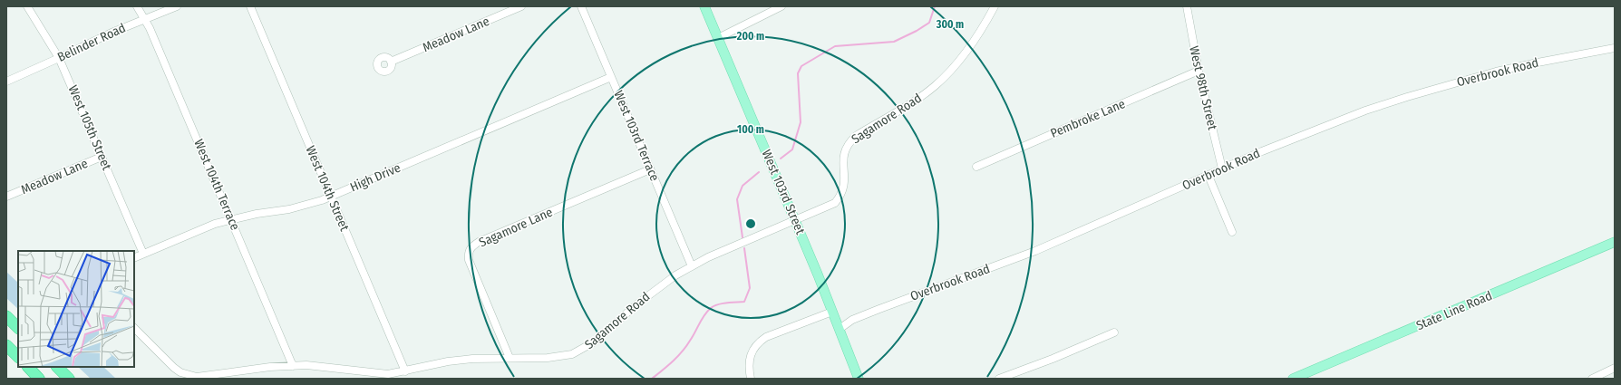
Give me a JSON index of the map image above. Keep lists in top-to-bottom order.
{
  "streets": {
    "main road": ["West 103rd Street", "State Line Road"],
    "street": [
      "Meadow Lane",
      "Belinder Road",
      "Overbrook Road",
      "West 98th Street",
      "Sagamore Road",
      "Pembroke Lane",
      "West 105th Street",
      "West 103rd Terrace",
      "High Drive",
      "West 104th Terrace",
      "West 104th Street",
      "Sagamore Lane"
    ]
  },
  "crossings": [
    ["Meadow Lane", "West 105th Street"],
    ["Belinder Road", "West 105th Street"],
    ["Belinder Road", "West 104th Terrace"],
    ["Overbrook Road", "West 98th Street"],
    ["Overbrook Road", "West 103rd Street"],
    ["West 98th Street", "Pembroke Lane"],
    ["Sagamore Road", "West 103rd Terrace"],
    ["Sagamore Road", "West 104th Terrace"],
    ["Sagamore Road", "West 104th Street"],
    ["Sagamore Road", "West 103rd Street"],
    ["Sagamore Road", "Sagamore Lane"],
    ["West 105th Street", "High Drive"],
    ["West 103rd Terrace", "High Drive"],
    ["West 103rd Terrace", "Sagamore Lane"],
    ["High Drive", "West 104th Terrace"],
    ["High Drive", "West 104th Street"]
  ],
  "rings": ["300 m", "200 m", "100 m"]
}
